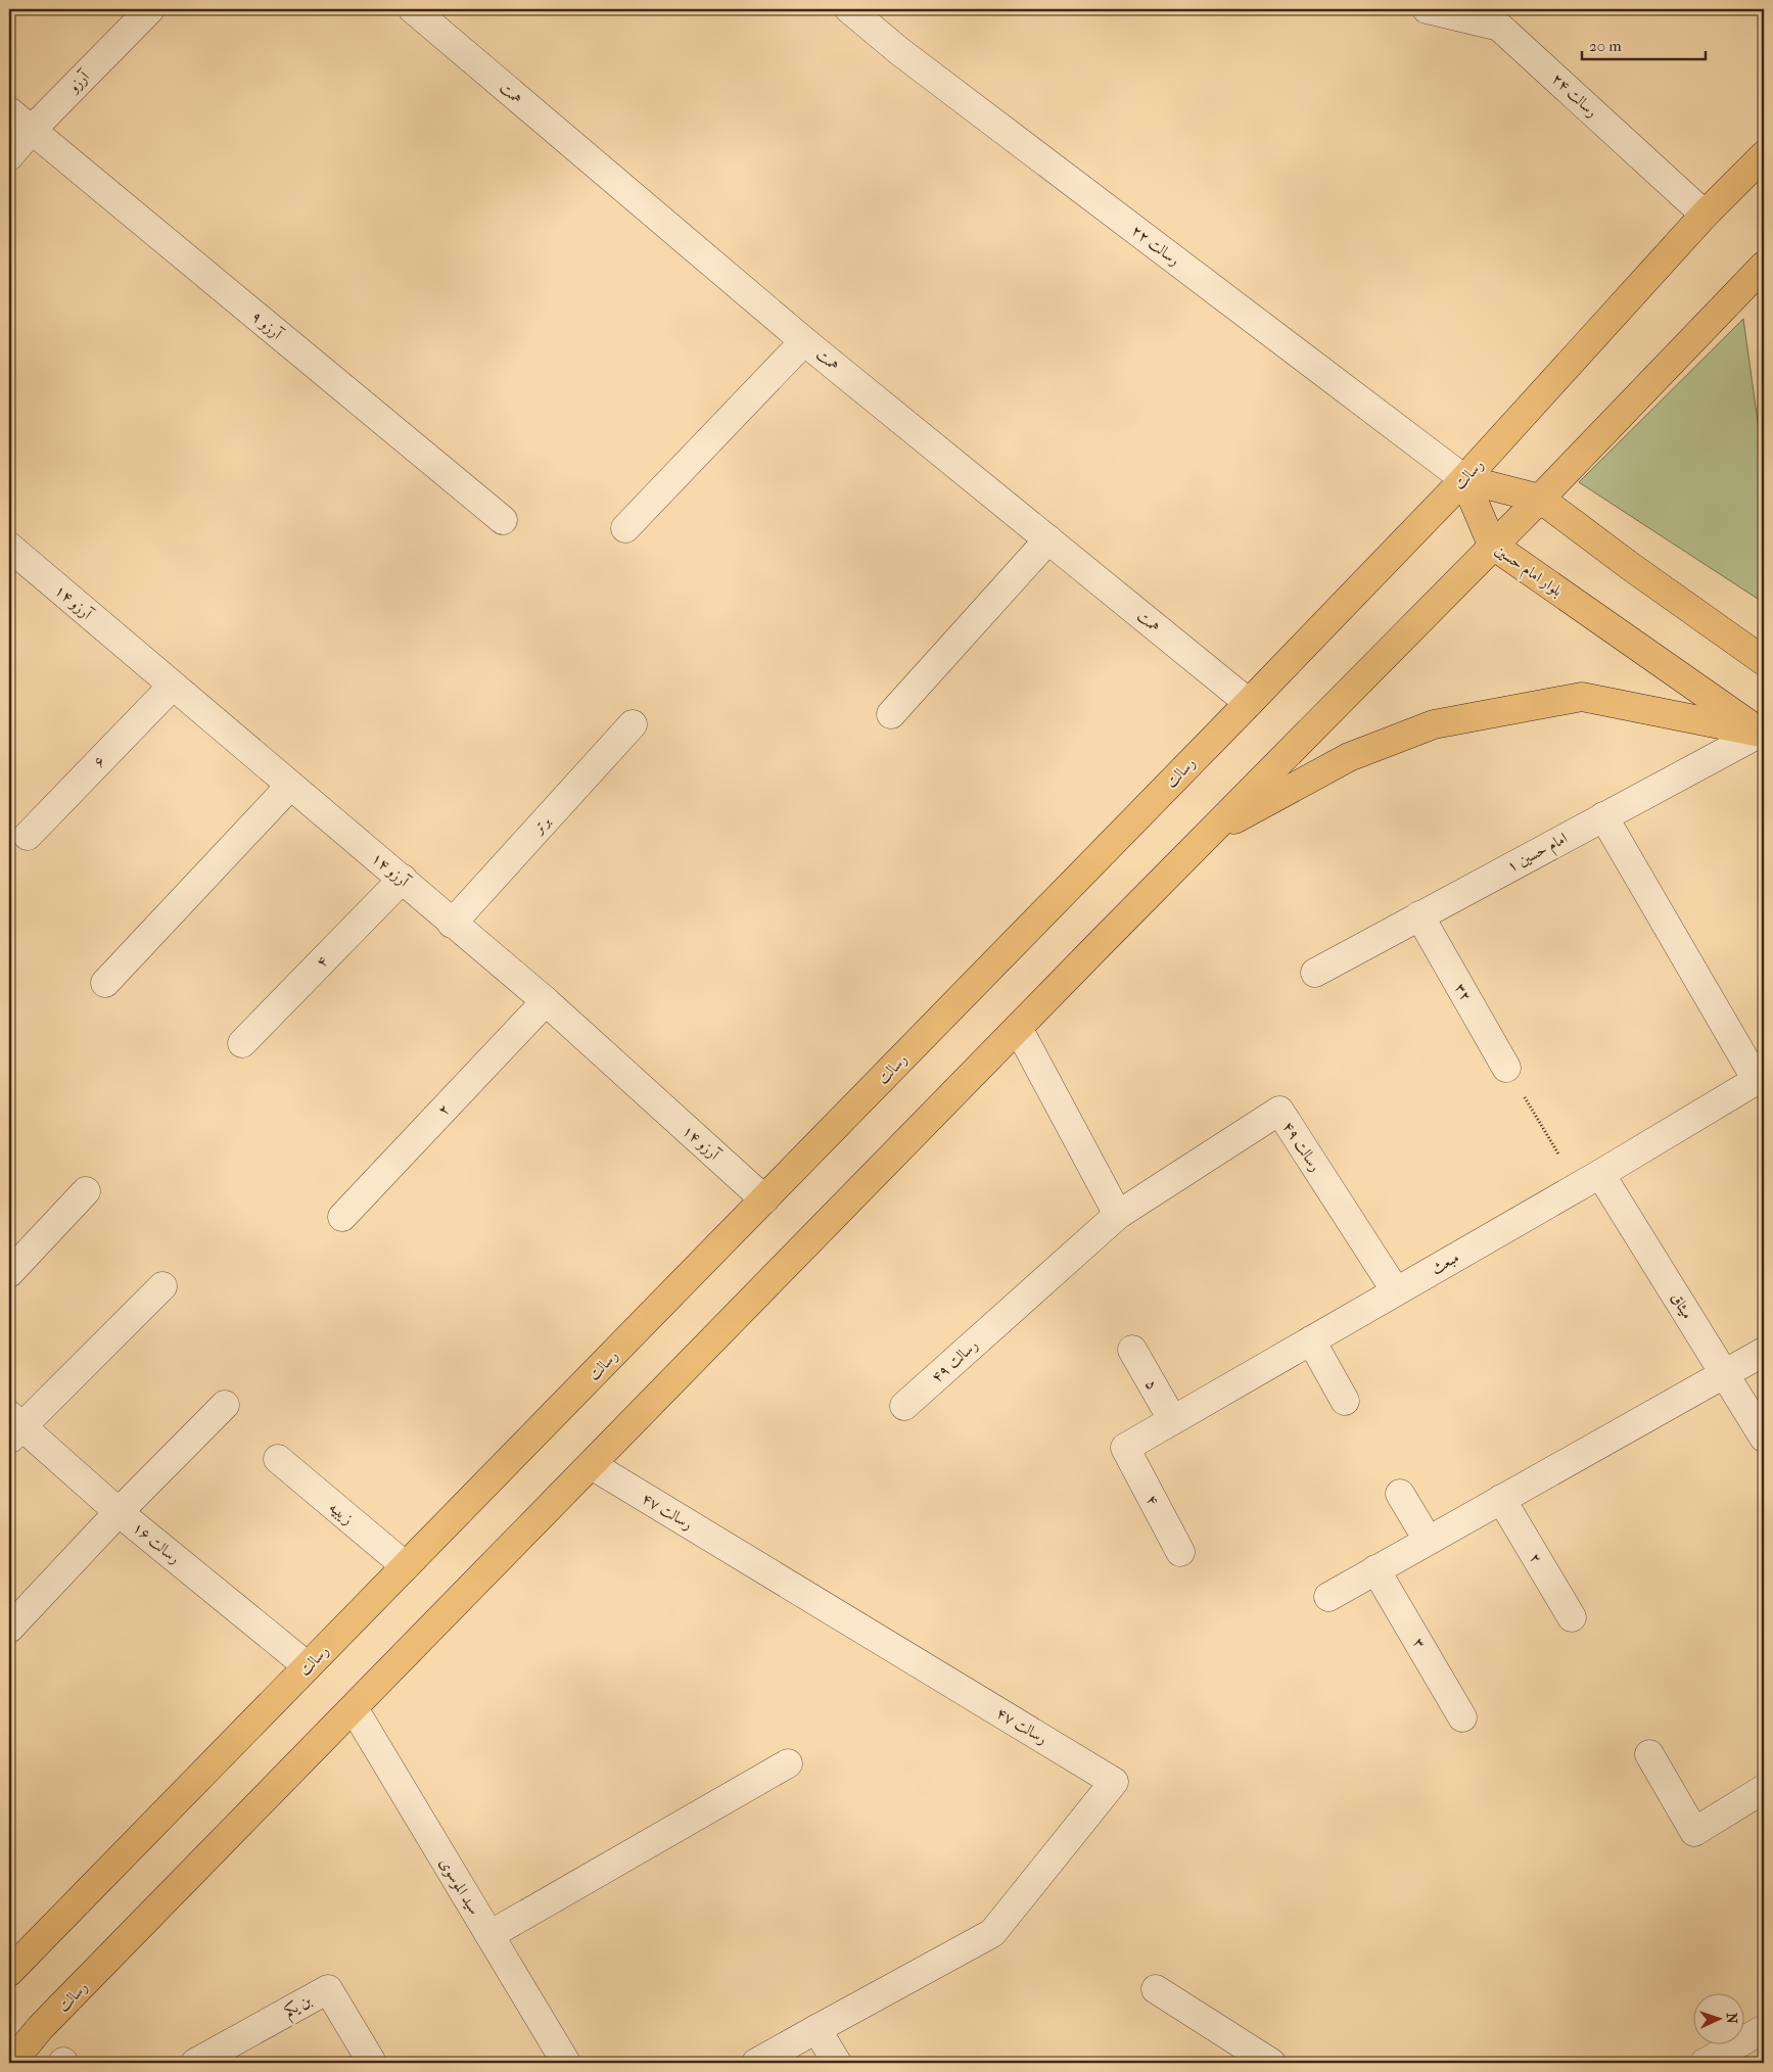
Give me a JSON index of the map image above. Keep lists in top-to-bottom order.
{
  "streets": {
    "main road": ["رسالت", "بلوار امام حسین"],
    "street": [
      "آرزو",
      "همت",
      "رسالت ۲۴",
      "رسالت ۲۲",
      "۹ آرزو",
      "۱۴ آرزو",
      "۶",
      "برتر",
      "امام حسین ۱",
      "۴",
      "۳۲",
      "۲",
      "رسالت ۴۹",
      "مبعث",
      "میثاق",
      "۵",
      "رسالت ۴۷",
      "زیبیه",
      "رسالت ۱۶",
      "۳",
      "سید الموسوی",
      "بن یکم"
    ]
  },
  "crossings": [
    ["آرزو", "۹ آرزو"],
    ["همت", "رسالت"],
    ["رسالت ۲۴", "رسالت"],
    ["رسالت ۲۲", "رسالت"],
    ["رسالت ۲۲", "بلوار امام حسین"],
    ["رسالت", "بلوار امام حسین"],
    ["رسالت", "۱۴ آرزو"],
    ["رسالت", "رسالت ۴۷"],
    ["رسالت", "زیبیه"],
    ["رسالت", "رسالت ۱۶"],
    ["رسالت", "سید الموسوی"],
    ["بلوار امام حسین", "امام حسین ۱"],
    ["۱۴ آرزو", "۶"],
    ["۱۴ آرزو", "برتر"],
    ["۱۴ آرزو", "۴"],
    ["۱۴ آرزو", "۲"],
    ["امام حسین ۱", "۳۲"],
    ["۴", "مبعث"],
    ["رسالت ۴۹", "مبعث"],
    ["مبعث", "میثاق"],
    ["مبعث", "۵"]
  ],
  "scale_bar": "20 m",
  "north": "right"
}
